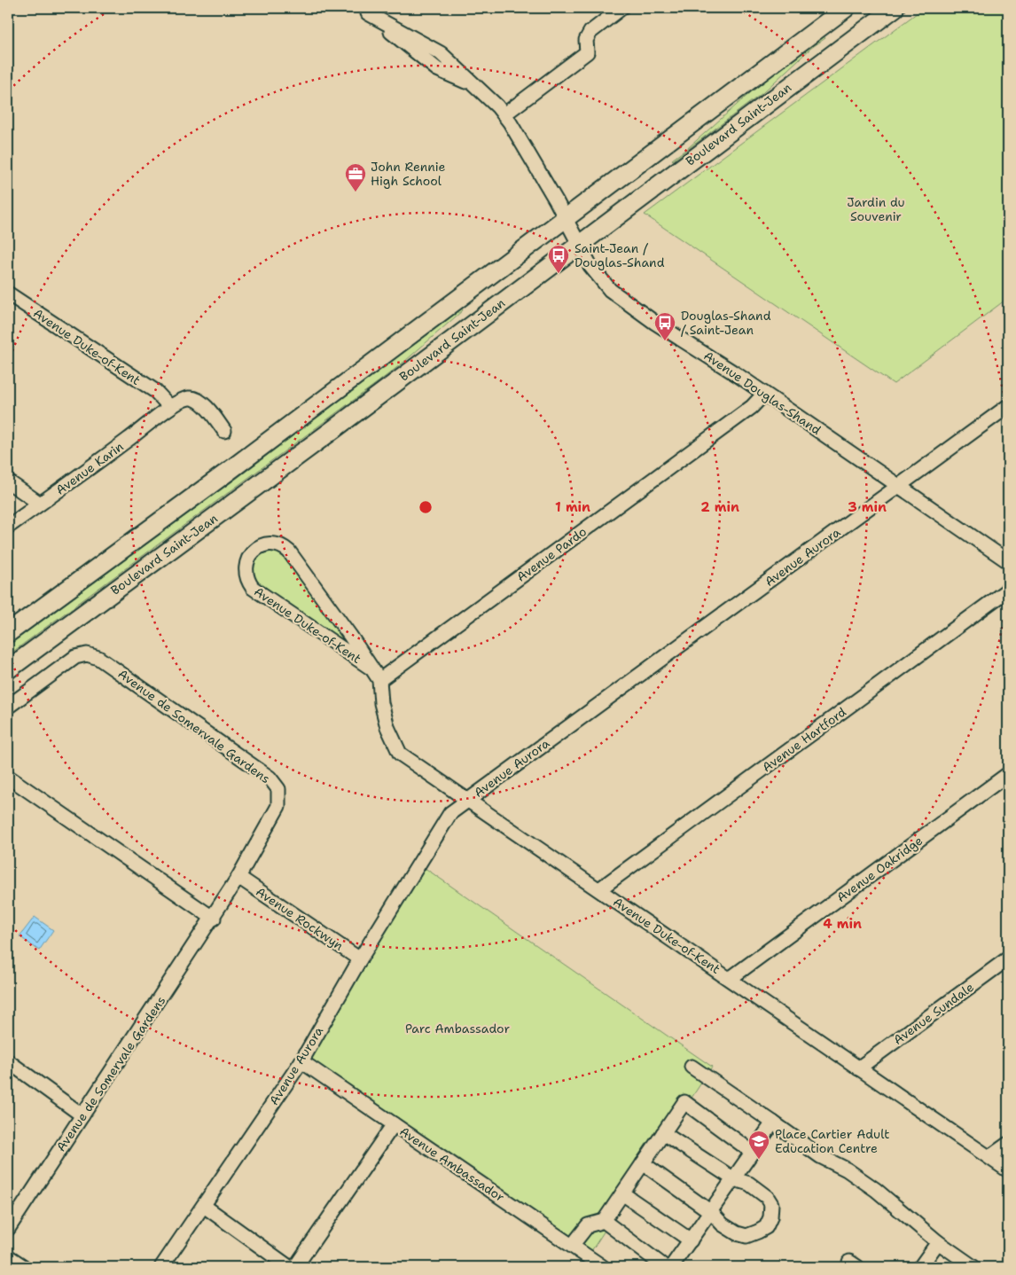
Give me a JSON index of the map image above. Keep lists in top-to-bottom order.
{
  "streets": {
    "main road": ["Boulevard Saint-Jean"],
    "street": [
      "Avenue Duke-of-Kent",
      "Avenue Douglas-Shand",
      "Avenue Karin",
      "Avenue Pardo",
      "Avenue Aurora",
      "Avenue de Somervale Gardens",
      "Avenue Hartford",
      "Avenue Oakridge",
      "Avenue Rockwyn",
      "Avenue Sundale",
      "Avenue Ambassador"
    ]
  },
  "crossings": [
    ["Boulevard Saint-Jean", "Avenue Douglas-Shand"],
    ["Avenue Duke-of-Kent", "Avenue Karin"],
    ["Avenue Duke-of-Kent", "Avenue Pardo"],
    ["Avenue Duke-of-Kent", "Avenue Aurora"],
    ["Avenue Duke-of-Kent", "Avenue Hartford"],
    ["Avenue Duke-of-Kent", "Avenue Oakridge"],
    ["Avenue Duke-of-Kent", "Avenue Sundale"],
    ["Avenue Douglas-Shand", "Avenue Pardo"],
    ["Avenue Douglas-Shand", "Avenue Aurora"],
    ["Avenue Aurora", "Avenue Rockwyn"],
    ["Avenue Aurora", "Avenue Ambassador"],
    ["Avenue de Somervale Gardens", "Avenue Rockwyn"]
  ],
  "parks": ["Jardin du Souvenir", "Parc Ambassador"],
  "places": {
    "office": ["John Rennie High School"],
    "bus stop": ["Saint-Jean / Douglas-Shand", "Douglas-Shand / Saint-Jean"],
    "school or university": ["Place Cartier Adult Education Centre"]
  },
  "rings": [
    "1 min",
    "2 min",
    "3 min",
    "4 min"
  ]
}
